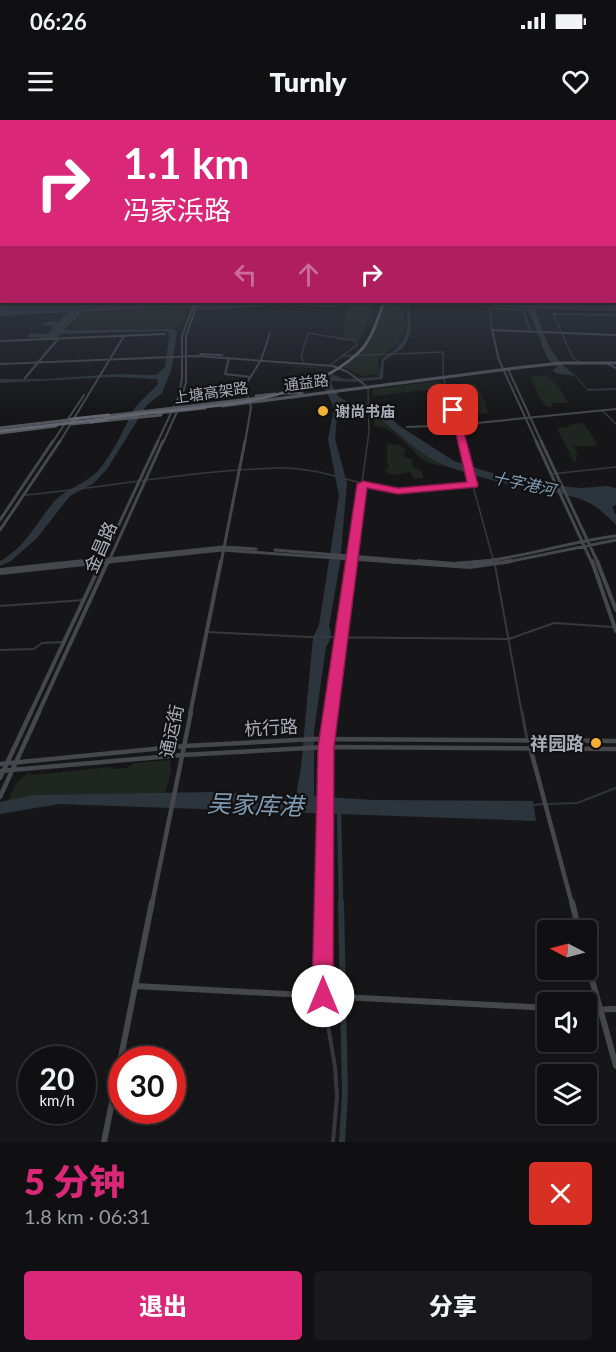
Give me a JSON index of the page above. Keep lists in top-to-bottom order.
{
  "streets": {
    "highway": ["上塘高架路"],
    "main road": ["通益路"],
    "street": ["金昌路", "杭行路", "通运街"]
  },
  "crossings": [
    ["通益路", "上塘高架路"],
    ["通益路", "金昌路"],
    ["通益路", "通运街"],
    ["金昌路", "杭行路"],
    ["杭行路", "通运街"]
  ],
  "water": ["十字港河", "吴家库港"],
  "places": ["谢尚书庙", "祥园路"],
  "north": "left",
  "page": {
    "status": "06:26",
    "header": "Turnly",
    "turn": ["1.1 km", "冯家浜路"],
    "speed": "20 km/h",
    "limit": "30",
    "heading": ["5 分钟", "1.8 km · 06:31"],
    "buttons": ["退出", "分享"]
  }
}
